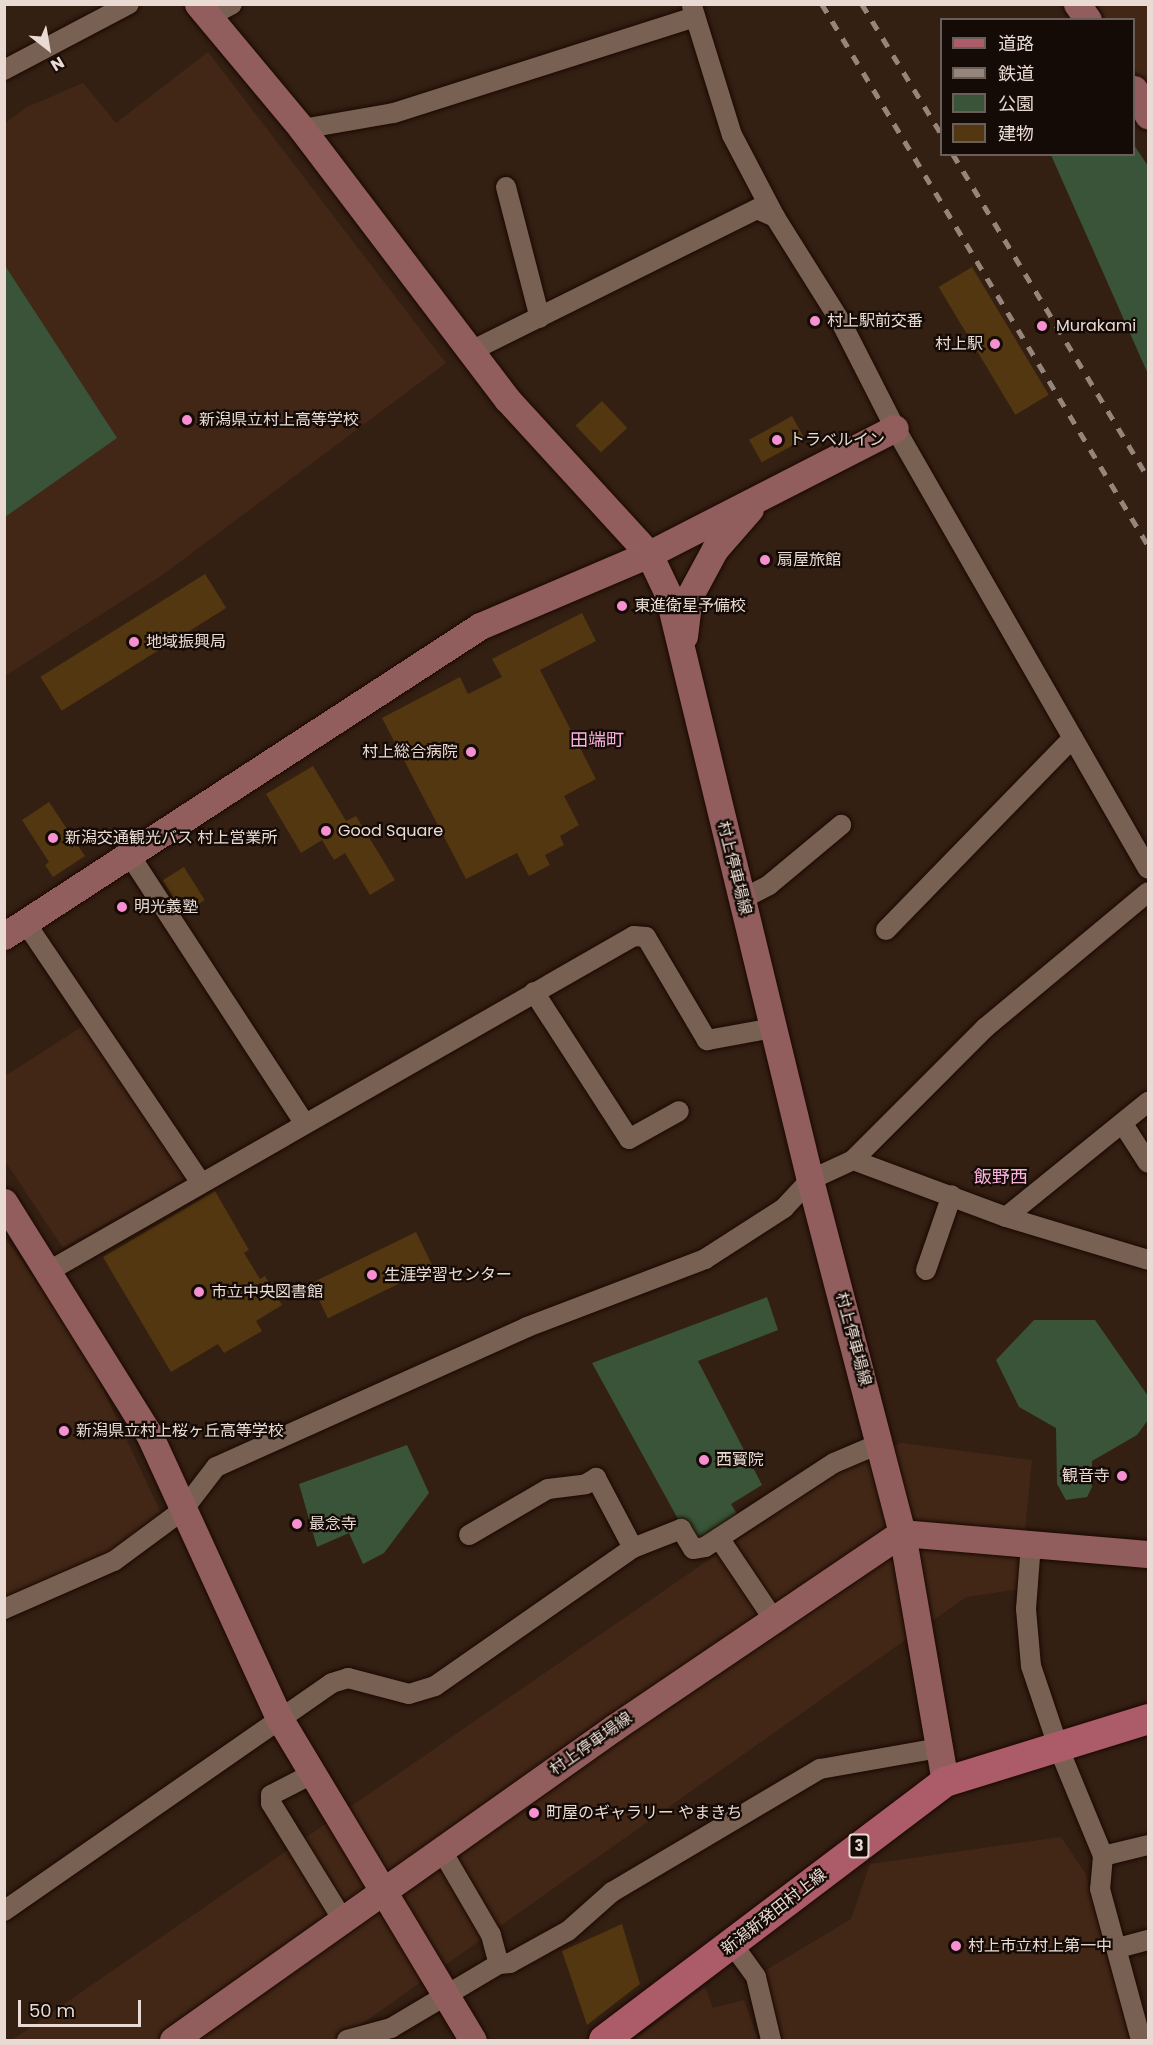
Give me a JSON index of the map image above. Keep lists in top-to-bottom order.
{
  "streets": {
    "main road": ["3", "新潟新発田村上線"],
    "street": ["村上停車場線"]
  },
  "districts": ["田端町", "飯野西"],
  "places": [
    "村上駅前交番",
    "Murakami",
    "村上駅",
    "新潟県立村上高等学校",
    "トラベルイン",
    "扇屋旅館",
    "東進衛星予備校",
    "地域振興局",
    "村上総合病院",
    "Good Square",
    "新潟交通観光バス 村上営業所",
    "明光義塾",
    "生涯学習センター",
    "市立中央図書館",
    "新潟県立村上桜ヶ丘高等学校",
    "西寳院",
    "観音寺",
    "最念寺",
    "町屋のギャラリー やまきち",
    "村上市立村上第一中"
  ],
  "legend": [
    "道路",
    "鉄道",
    "公園",
    "建物"
  ],
  "scale_bar": "50 m",
  "north": "bottom right"
}
